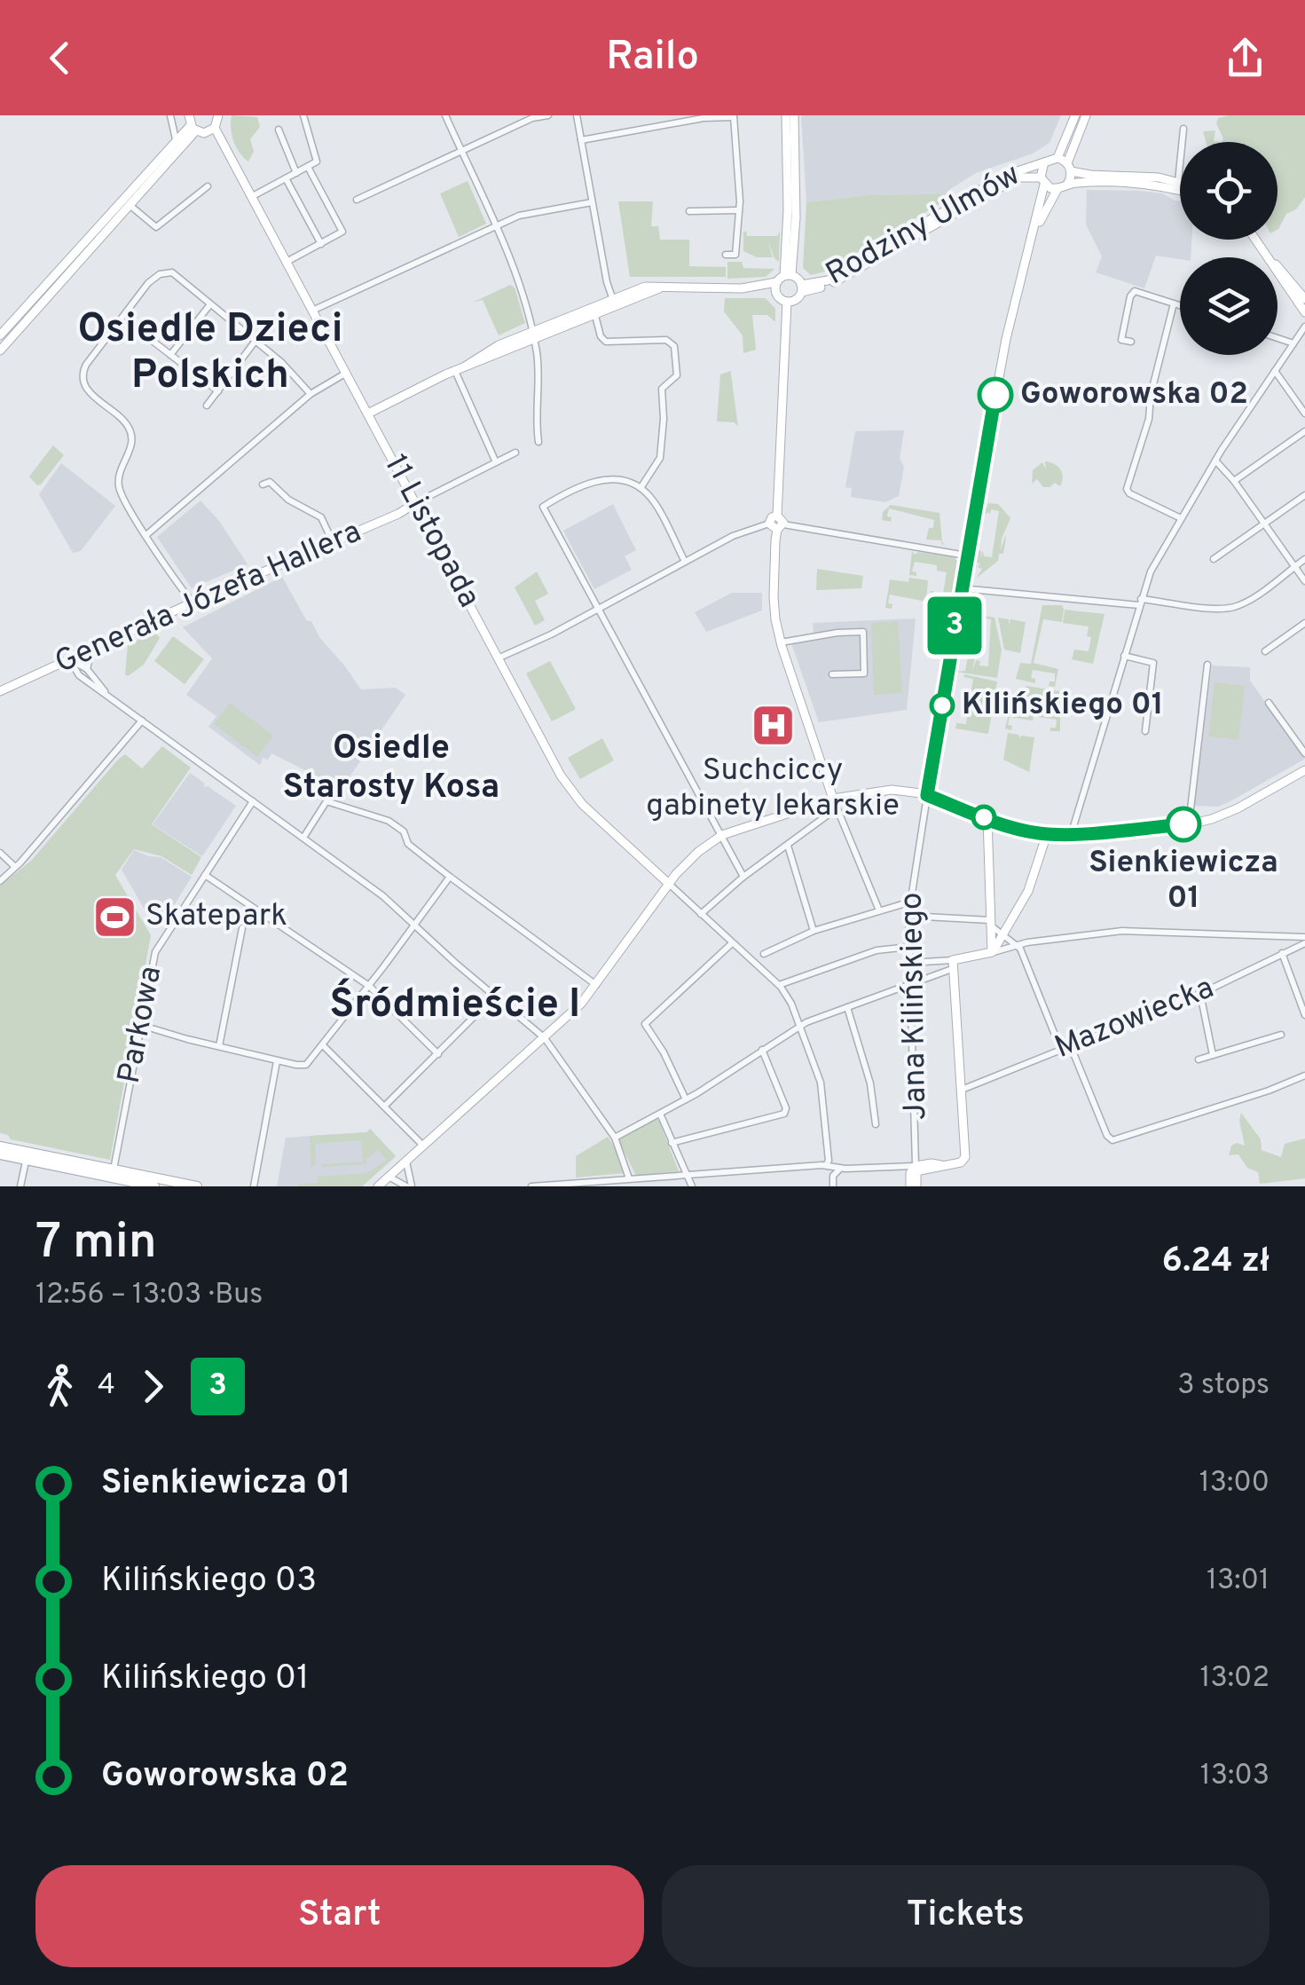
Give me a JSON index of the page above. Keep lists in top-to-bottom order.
{
  "streets": {
    "street": [
      "Rodziny Ulmów",
      "11 Listopada",
      "Generała Józefa Hallera",
      "Jana Kilińskiego",
      "Mazowiecka",
      "Parkowa"
    ]
  },
  "crossings": [
    ["11 Listopada", "Generała Józefa Hallera"]
  ],
  "districts": ["Osiedle Dzieci Polskich", "Osiedle Starosty Kosa", "Śródmieście I"],
  "places": {
    "other": ["Goworowska 02", "Kilińskiego 01", "Sienkiewicza 01"],
    "hospital": ["Suchciccy gabinety lekarskie"],
    "sports": ["Skatepark"]
  },
  "lines": ["bus line 3"],
  "page": {
    "header": "Railo",
    "on_map": "3",
    "heading": ["7 min", "12:56 – 13:03 · Bus", "6.24 zł"],
    "legs": ["4", "3", "3 stops"],
    "list": [
      {
        "name": "Sienkiewicza 01",
        "value": "13:00"
      },
      {
        "name": "Kilińskiego 03",
        "value": "13:01"
      },
      {
        "name": "Kilińskiego 01",
        "value": "13:02"
      },
      {
        "name": "Goworowska 02",
        "value": "13:03"
      }
    ],
    "buttons": ["Start", "Tickets"]
  }
}
